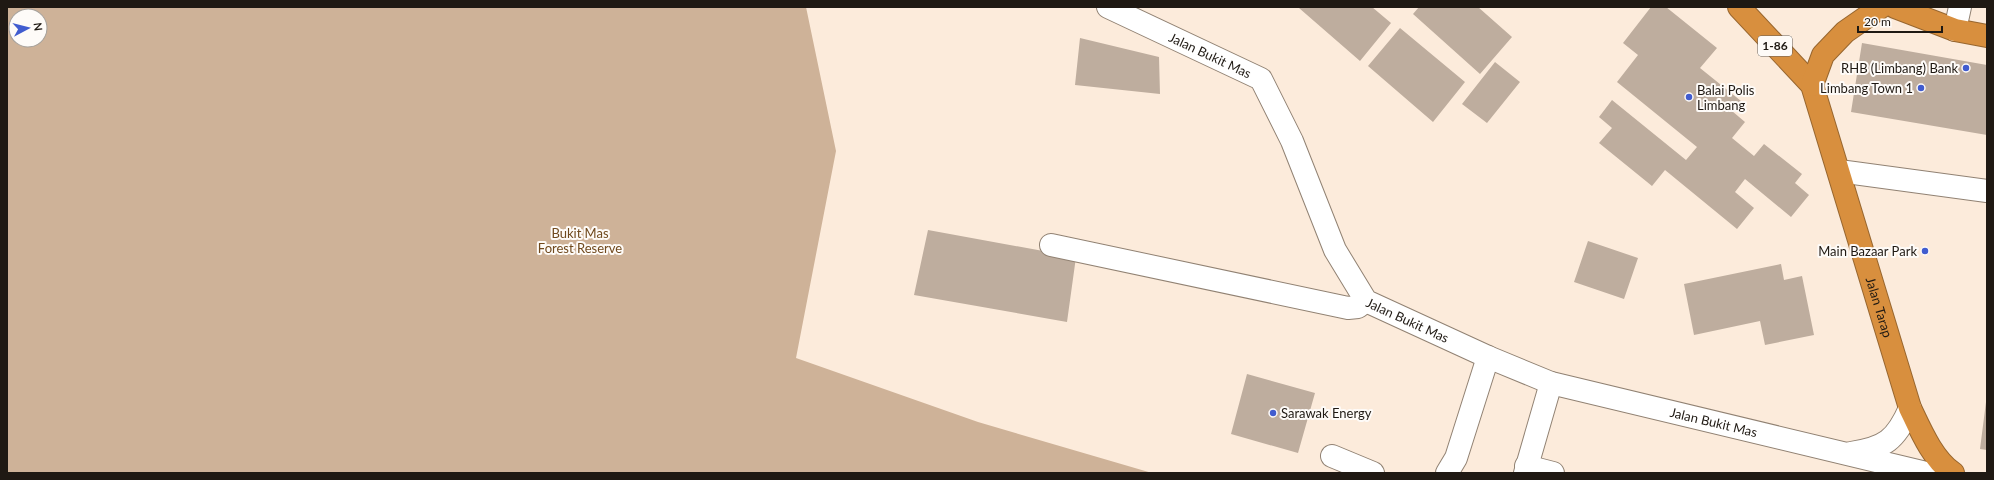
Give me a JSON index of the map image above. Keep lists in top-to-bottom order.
{
  "streets": {
    "highway": ["1-86", "Jalan Tarap"],
    "street": ["Jalan Bukit Mas"]
  },
  "crossings": [
    ["1-86", "Jalan Tarap"]
  ],
  "parks": ["Bukit Mas Forest Reserve"],
  "places": [
    "RHB (Limbang) Bank",
    "Limbang Town 1",
    "Balai Polis Limbang",
    "Main Bazaar Park",
    "Sarawak Energy"
  ],
  "scale_bar": "20 m",
  "north": "right"
}
